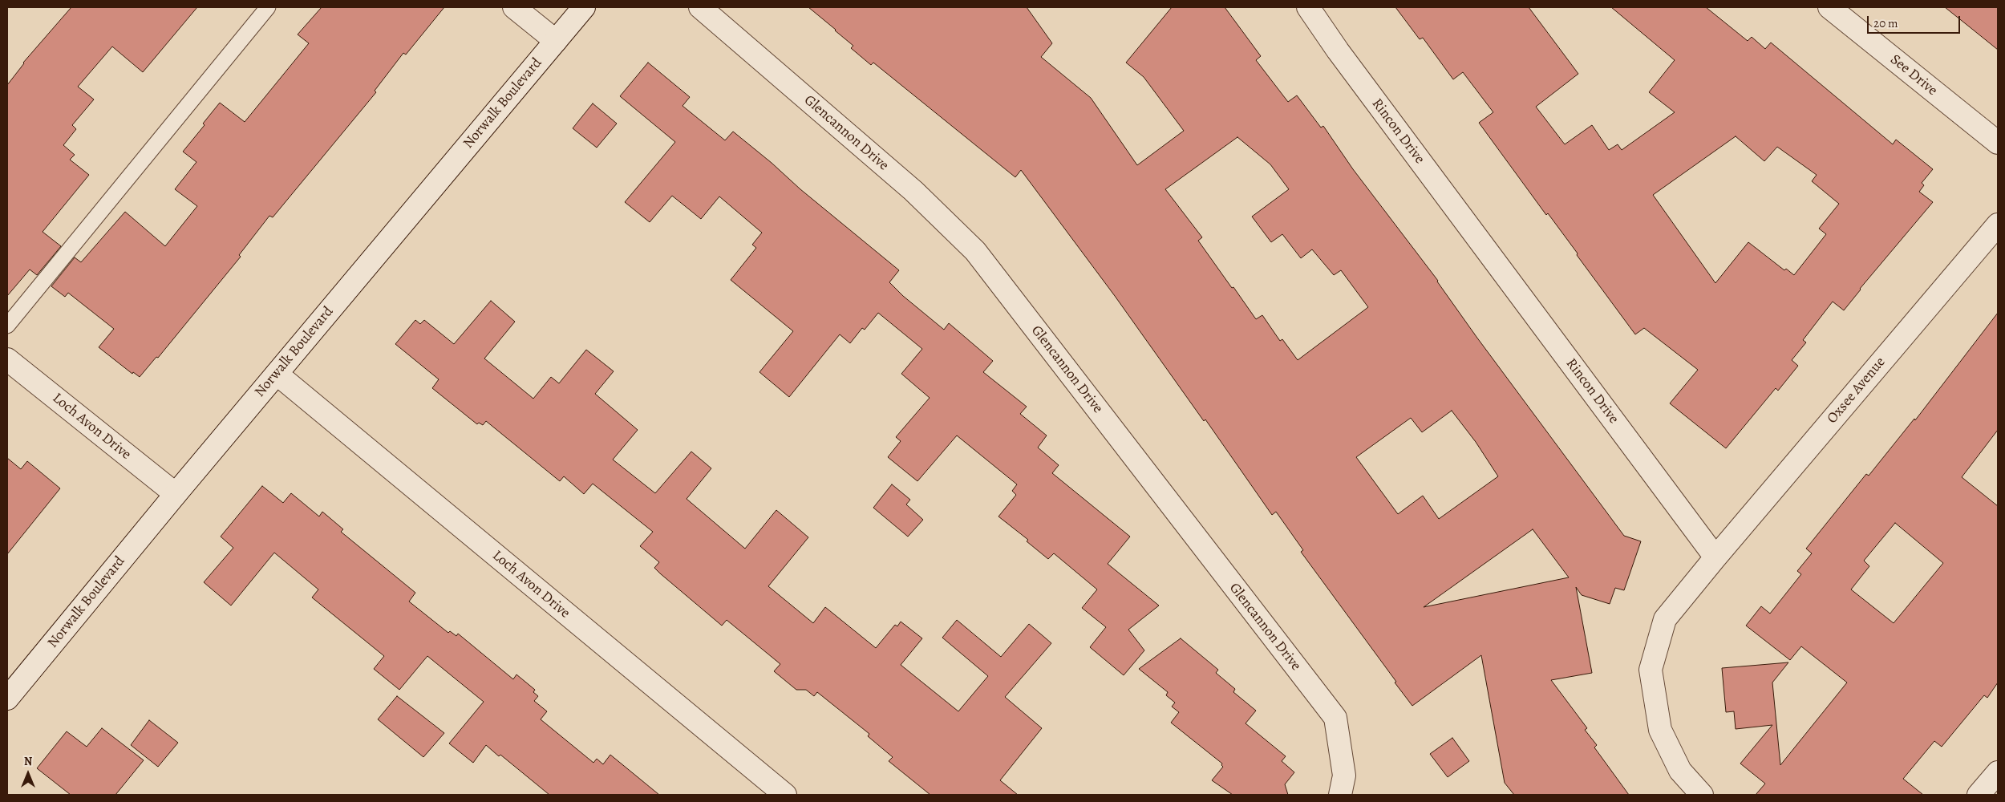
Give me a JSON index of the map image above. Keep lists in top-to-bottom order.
{
  "streets": {
    "street": [
      "See Drive",
      "Norwalk Boulevard",
      "Rincon Drive",
      "Glencannon Drive",
      "Oxsee Avenue",
      "Loch Avon Drive"
    ]
  },
  "crossings": [
    ["Norwalk Boulevard", "Loch Avon Drive"],
    ["Rincon Drive", "Oxsee Avenue"]
  ],
  "scale_bar": "20 m",
  "north": "top"
}
